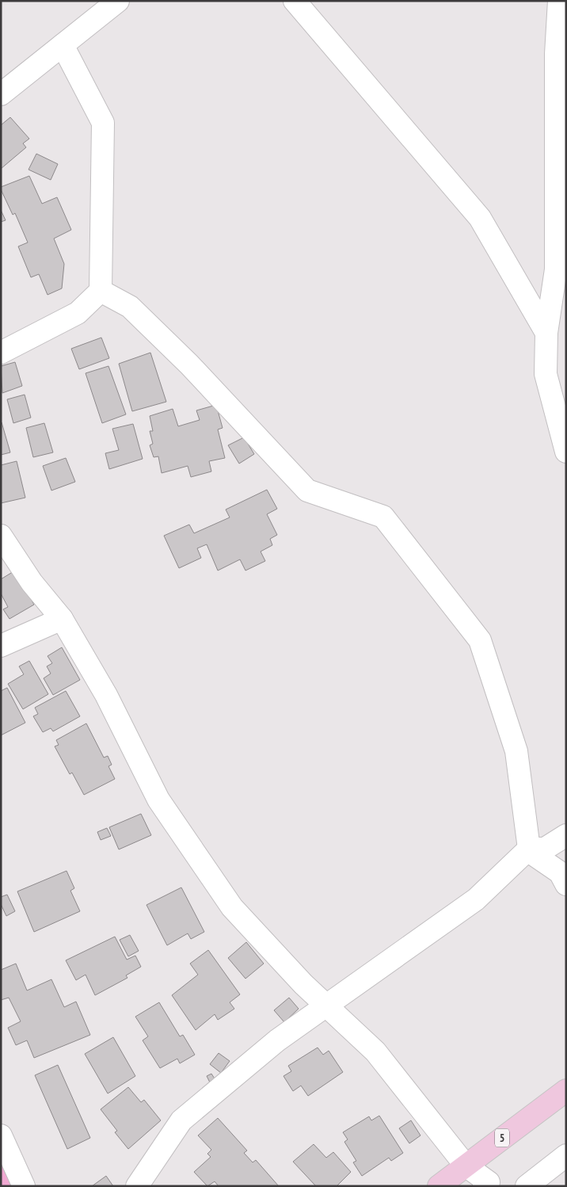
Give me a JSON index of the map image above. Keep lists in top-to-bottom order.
{
  "streets": {
    "main road": ["5"]
  }
}
